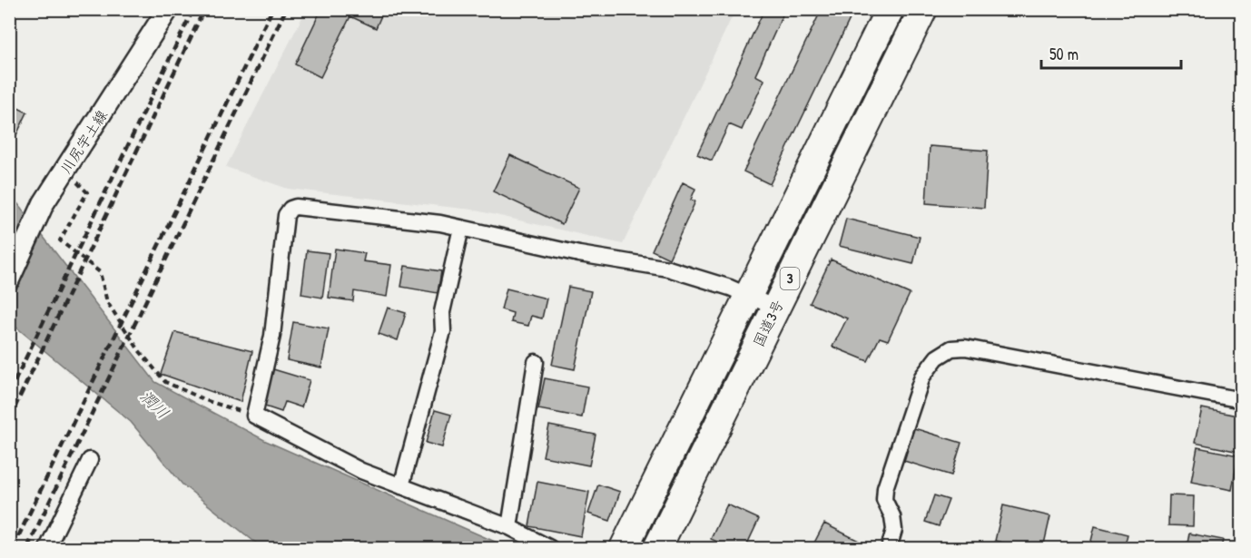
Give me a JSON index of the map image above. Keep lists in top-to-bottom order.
{
  "streets": {
    "highway": ["3", "国道3号"],
    "main road": ["川尻宇土線"]
  },
  "water": ["潤川"],
  "scale_bar": "50 m"
}
